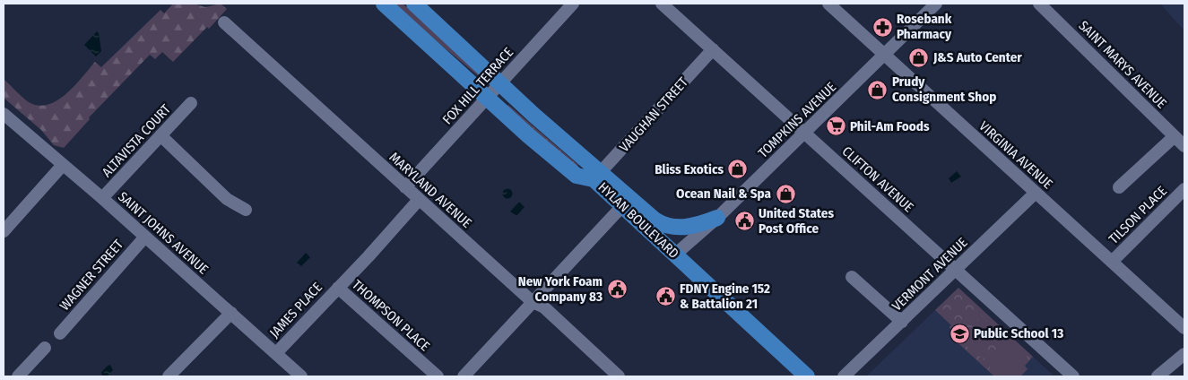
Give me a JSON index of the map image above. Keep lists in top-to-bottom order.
{
  "streets": {
    "main road": ["HYLAN BOULEVARD"],
    "street": [
      "SAINT MARYS AVENUE",
      "FOX HILL TERRACE",
      "VAUGHAN STREET",
      "TOMPKINS AVENUE",
      "ALTAVISTA COURT",
      "VIRGINIA AVENUE",
      "CLIFTON AVENUE",
      "MARYLAND AVENUE",
      "TILSON PLACE",
      "SAINT JOHNS AVENUE",
      "VERMONT AVENUE",
      "WAGNER STREET",
      "JAMES PLACE",
      "THOMPSON PLACE"
    ]
  },
  "crossings": [
    ["FOX HILL TERRACE", "MARYLAND AVENUE"],
    ["FOX HILL TERRACE", "HYLAN BOULEVARD"],
    ["VAUGHAN STREET", "CLIFTON AVENUE"],
    ["VAUGHAN STREET", "HYLAN BOULEVARD"],
    ["TOMPKINS AVENUE", "VIRGINIA AVENUE"],
    ["TOMPKINS AVENUE", "CLIFTON AVENUE"],
    ["TOMPKINS AVENUE", "HYLAN BOULEVARD"],
    ["ALTAVISTA COURT", "SAINT JOHNS AVENUE"],
    ["VIRGINIA AVENUE", "TILSON PLACE"],
    ["VIRGINIA AVENUE", "VERMONT AVENUE"],
    ["CLIFTON AVENUE", "VERMONT AVENUE"],
    ["MARYLAND AVENUE", "THOMPSON PLACE"],
    ["SAINT JOHNS AVENUE", "WAGNER STREET"],
    ["SAINT JOHNS AVENUE", "JAMES PLACE"],
    ["JAMES PLACE", "THOMPSON PLACE"]
  ],
  "places": {
    "pharmacy": ["Rosebank Pharmacy"],
    "shop": [
      "J&S Auto Center",
      "Prudy Consignment Shop",
      "Bliss Exotics",
      "Ocean Nail & Spa"
    ],
    "supermarket": ["Phil-Am Foods"],
    "public building": ["United States Post Office", "New York Foam Company 83", "FDNY Engine 152 & Battalion 21"],
    "school or university": ["Public School 13"]
  }
}
